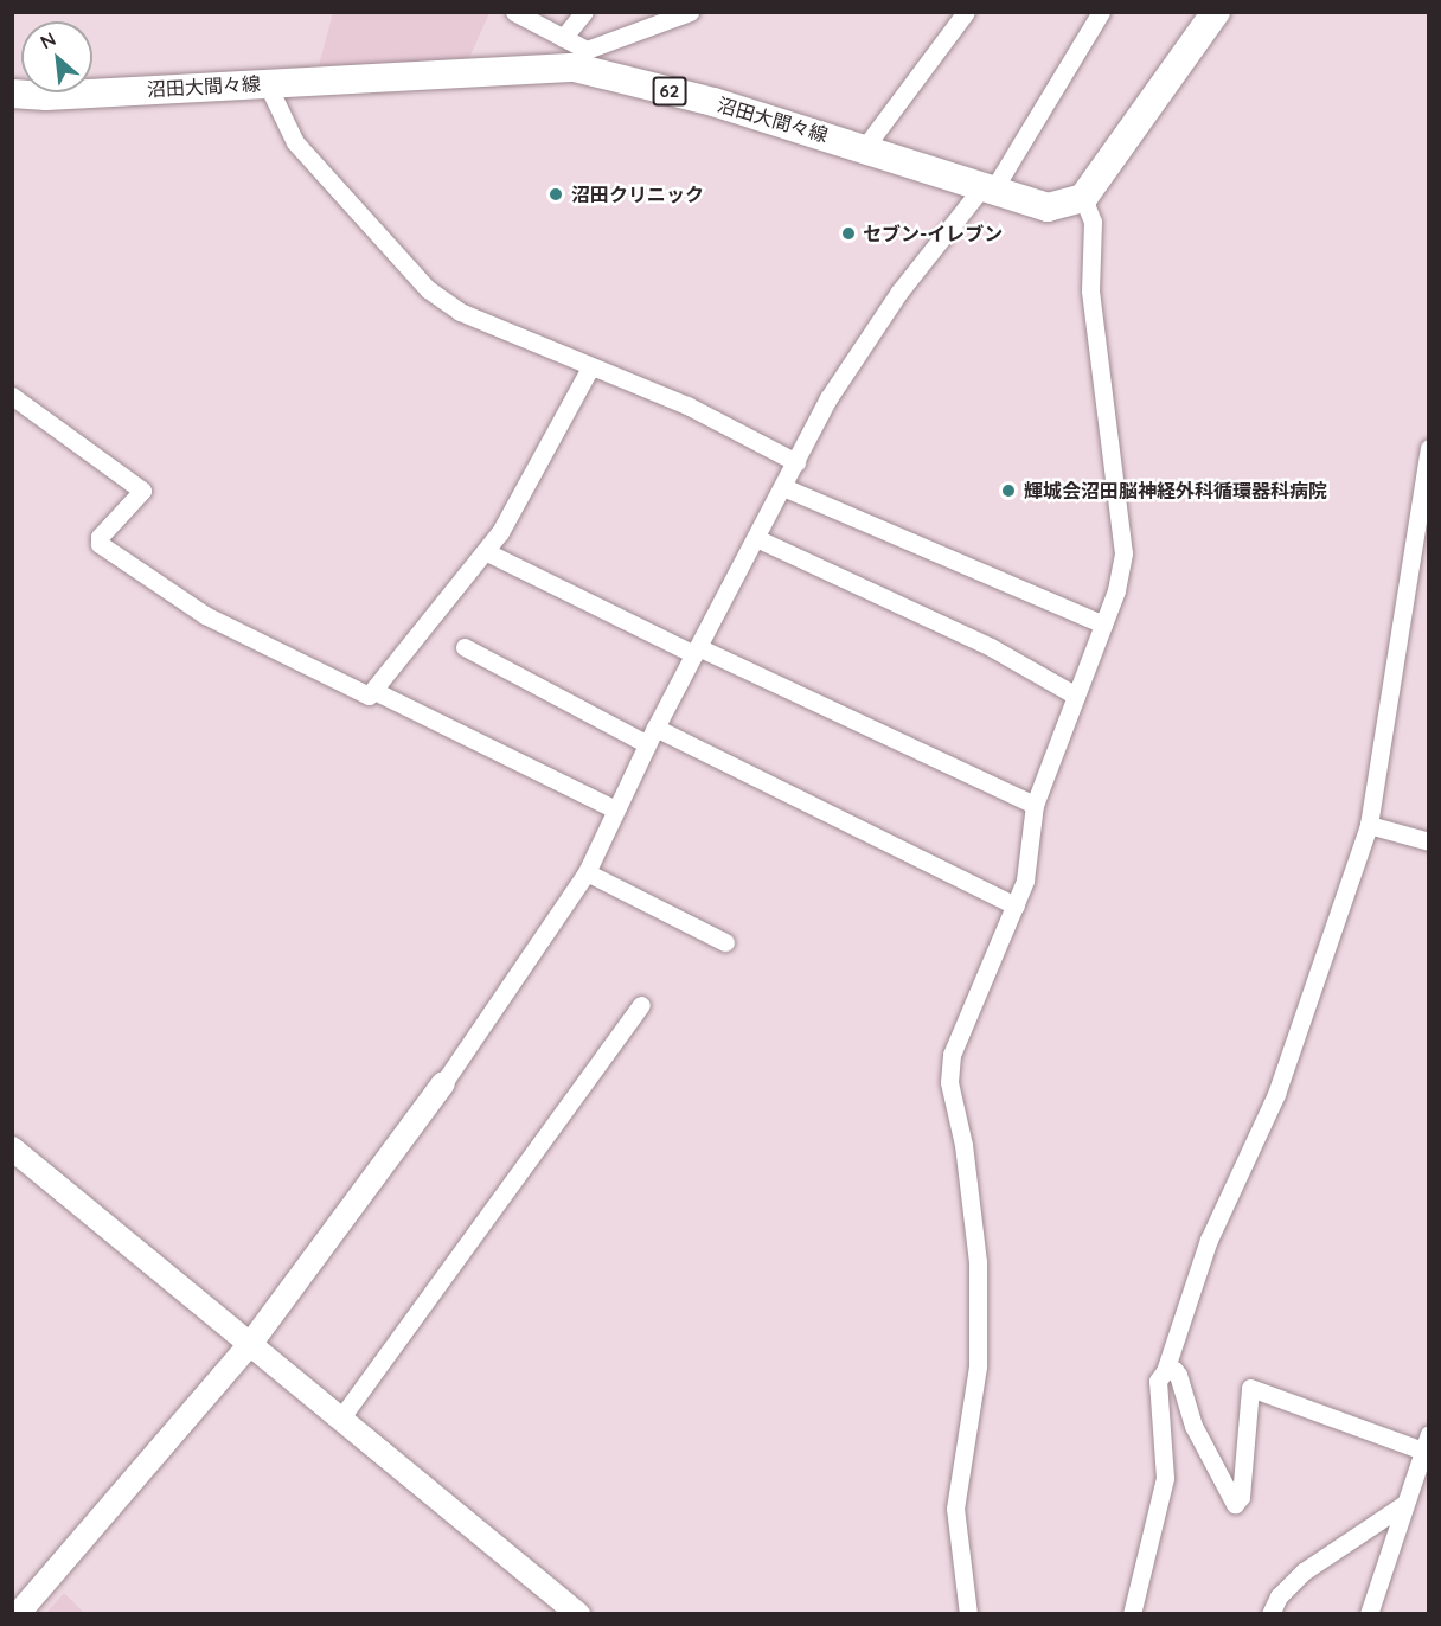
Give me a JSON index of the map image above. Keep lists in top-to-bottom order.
{
  "streets": {
    "main road": ["沼田大間々線", "62"]
  },
  "places": ["沼田クリニック", "セブン-イレブン", "輝城会沼田脳神経外科循環器科病院"],
  "north": "top left"
}
